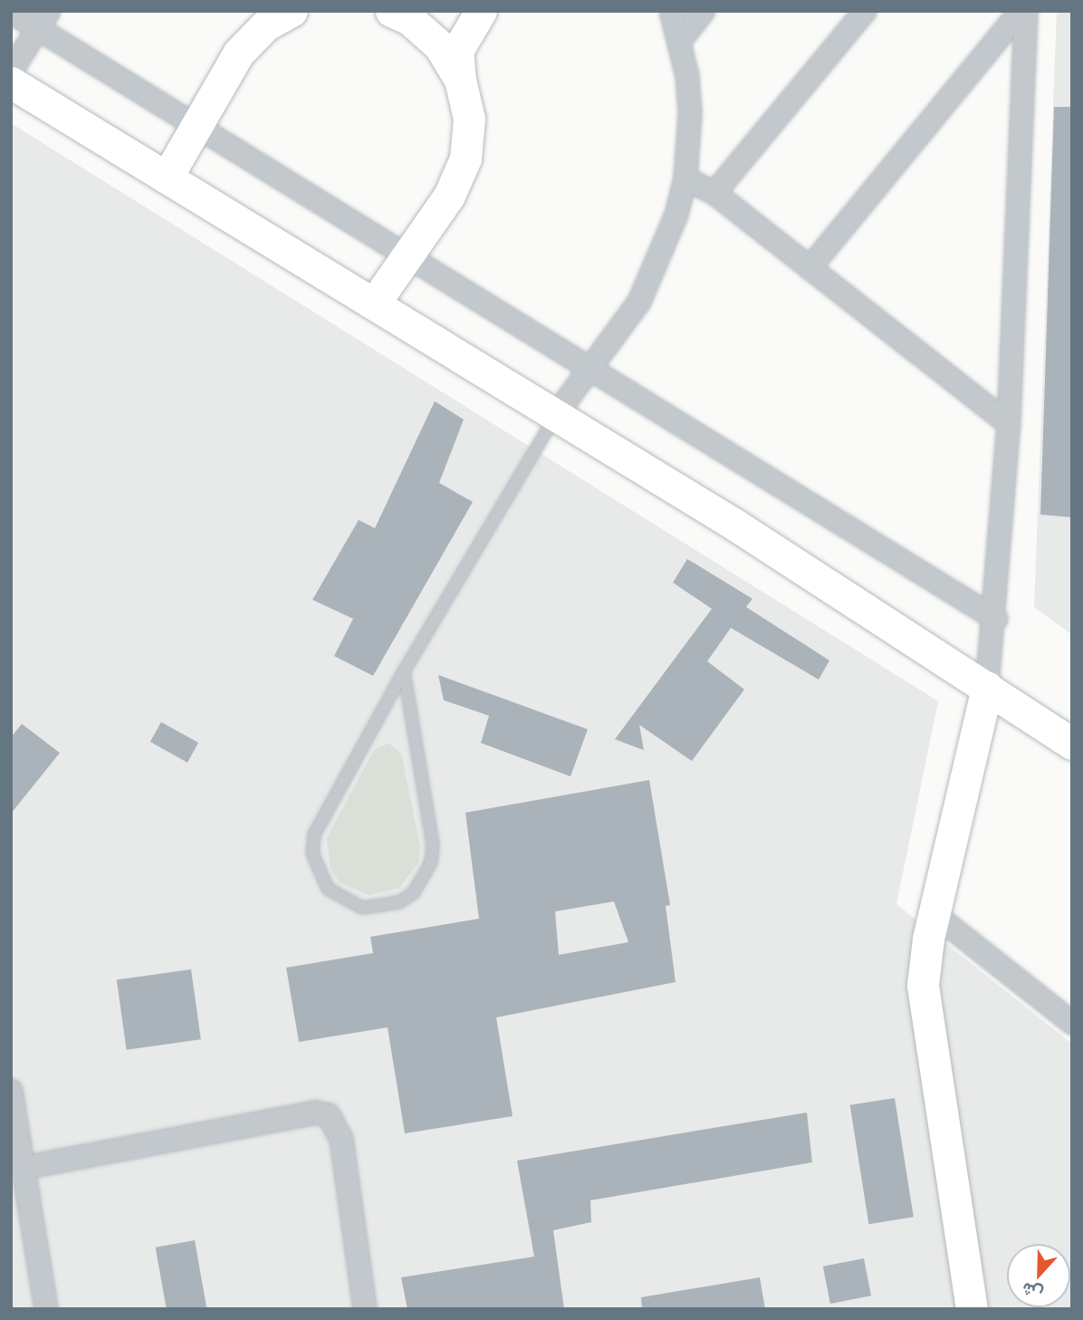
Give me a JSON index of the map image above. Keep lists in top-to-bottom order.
{
  "north": "bottom"
}
